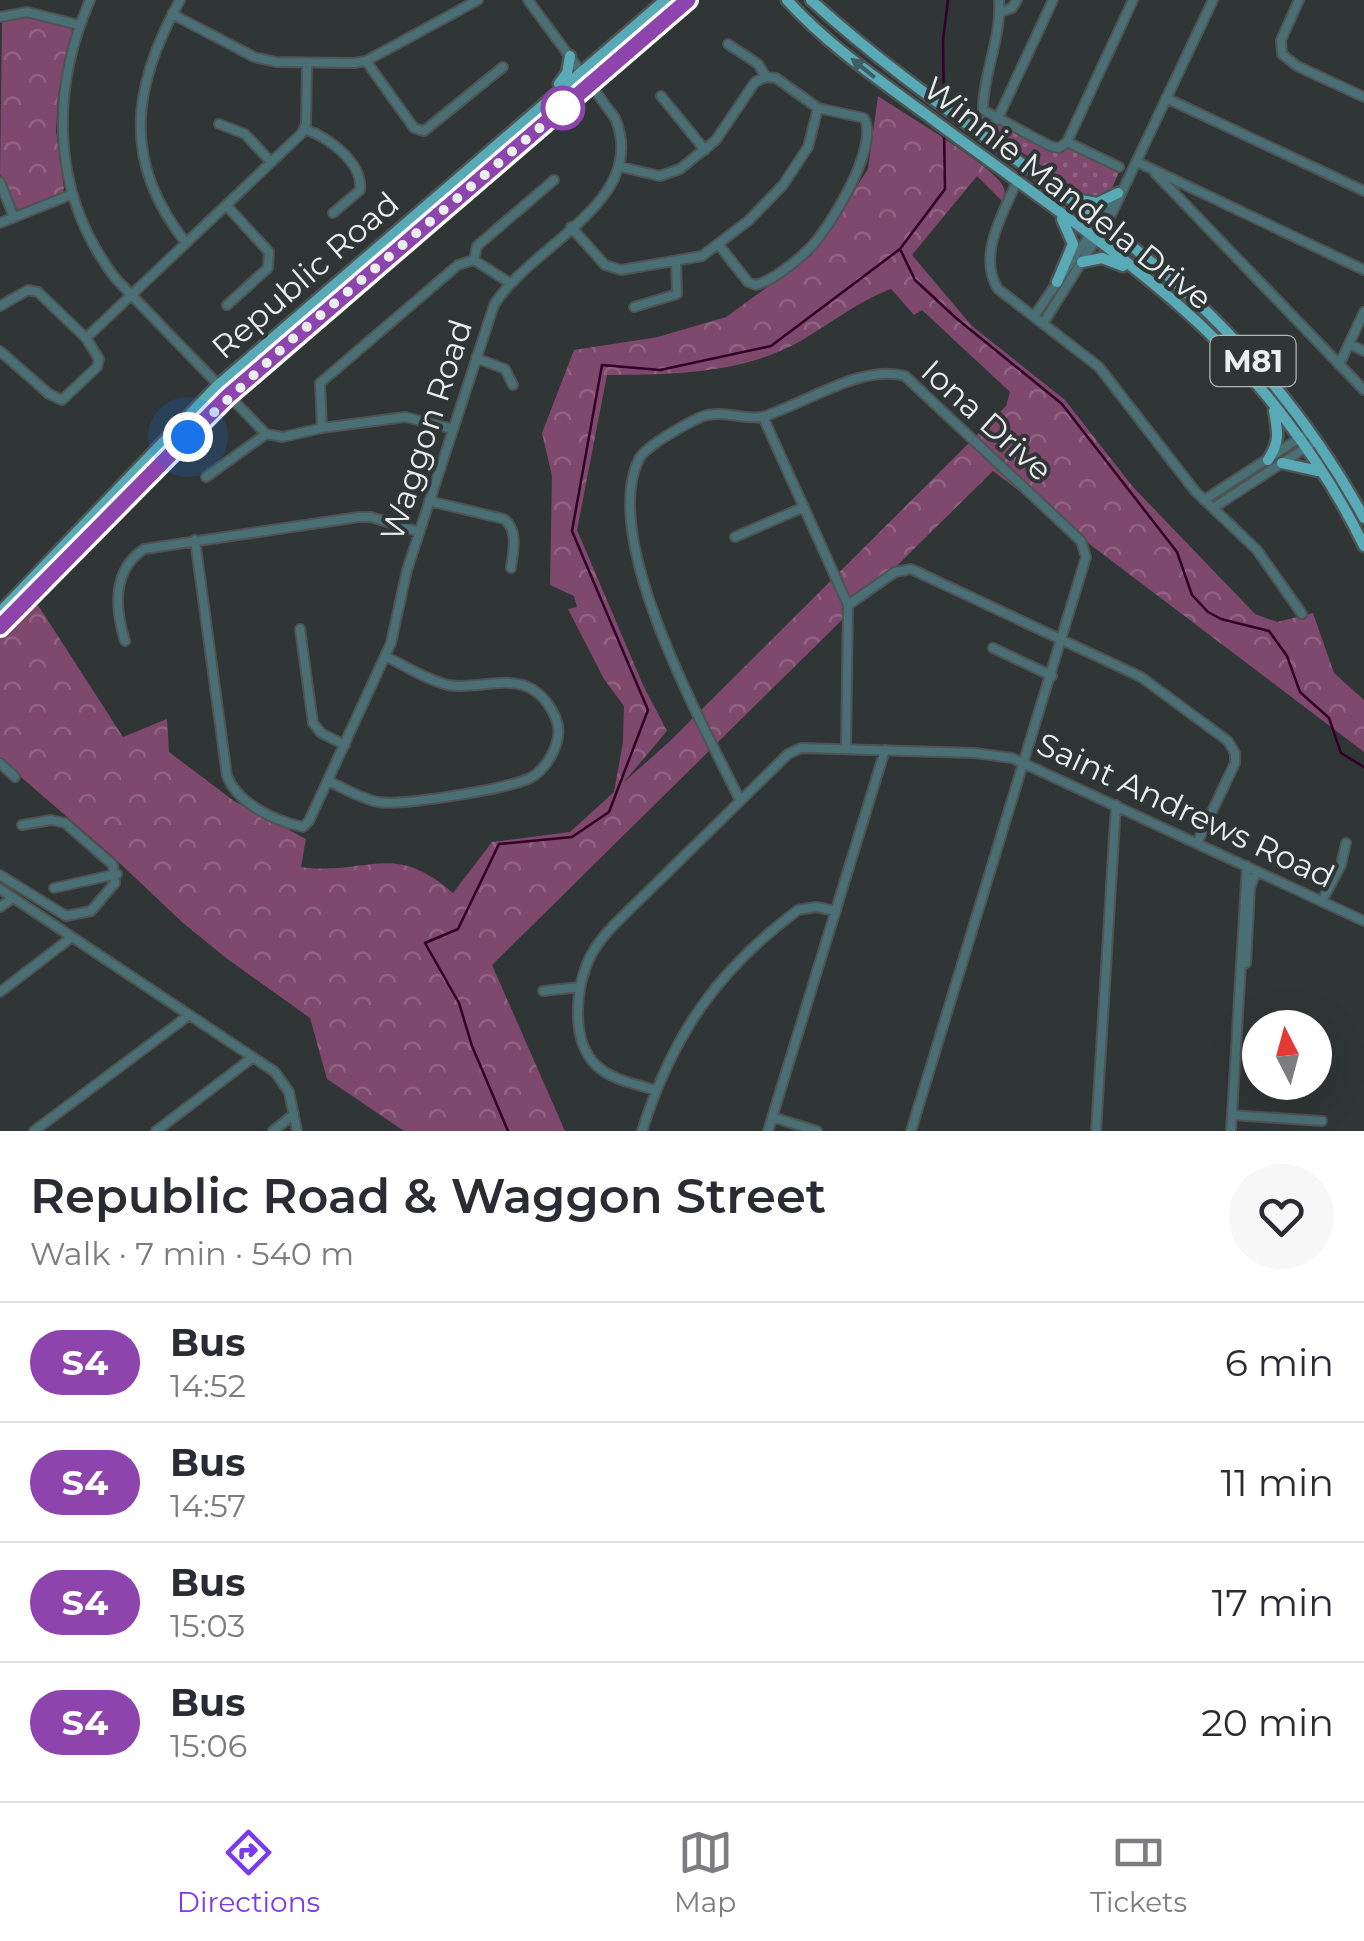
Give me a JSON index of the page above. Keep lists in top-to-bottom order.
{
  "streets": {
    "main road": ["Winnie Mandela Drive", "Republic Road", "M81"],
    "street": ["Iona Drive", "Waggon Road", "Saint Andrews Road"]
  },
  "crossings": [
    ["Iona Drive", "Saint Andrews Road"]
  ],
  "lines": ["bus line S4"],
  "north": "top",
  "page": {
    "heading": ["Republic Road & Waggon Street", "Walk · 7 min · 540 m"],
    "list": [
      {
        "mark": "S4",
        "name": "Bus",
        "note": "14:52",
        "value": "6 min"
      },
      {
        "mark": "S4",
        "name": "Bus",
        "note": "14:57",
        "value": "11 min"
      },
      {
        "mark": "S4",
        "name": "Bus",
        "note": "15:03",
        "value": "17 min"
      },
      {
        "mark": "S4",
        "name": "Bus",
        "note": "15:06",
        "value": "20 min"
      }
    ],
    "tabs": ["Directions", "Map", "Tickets"]
  }
}
